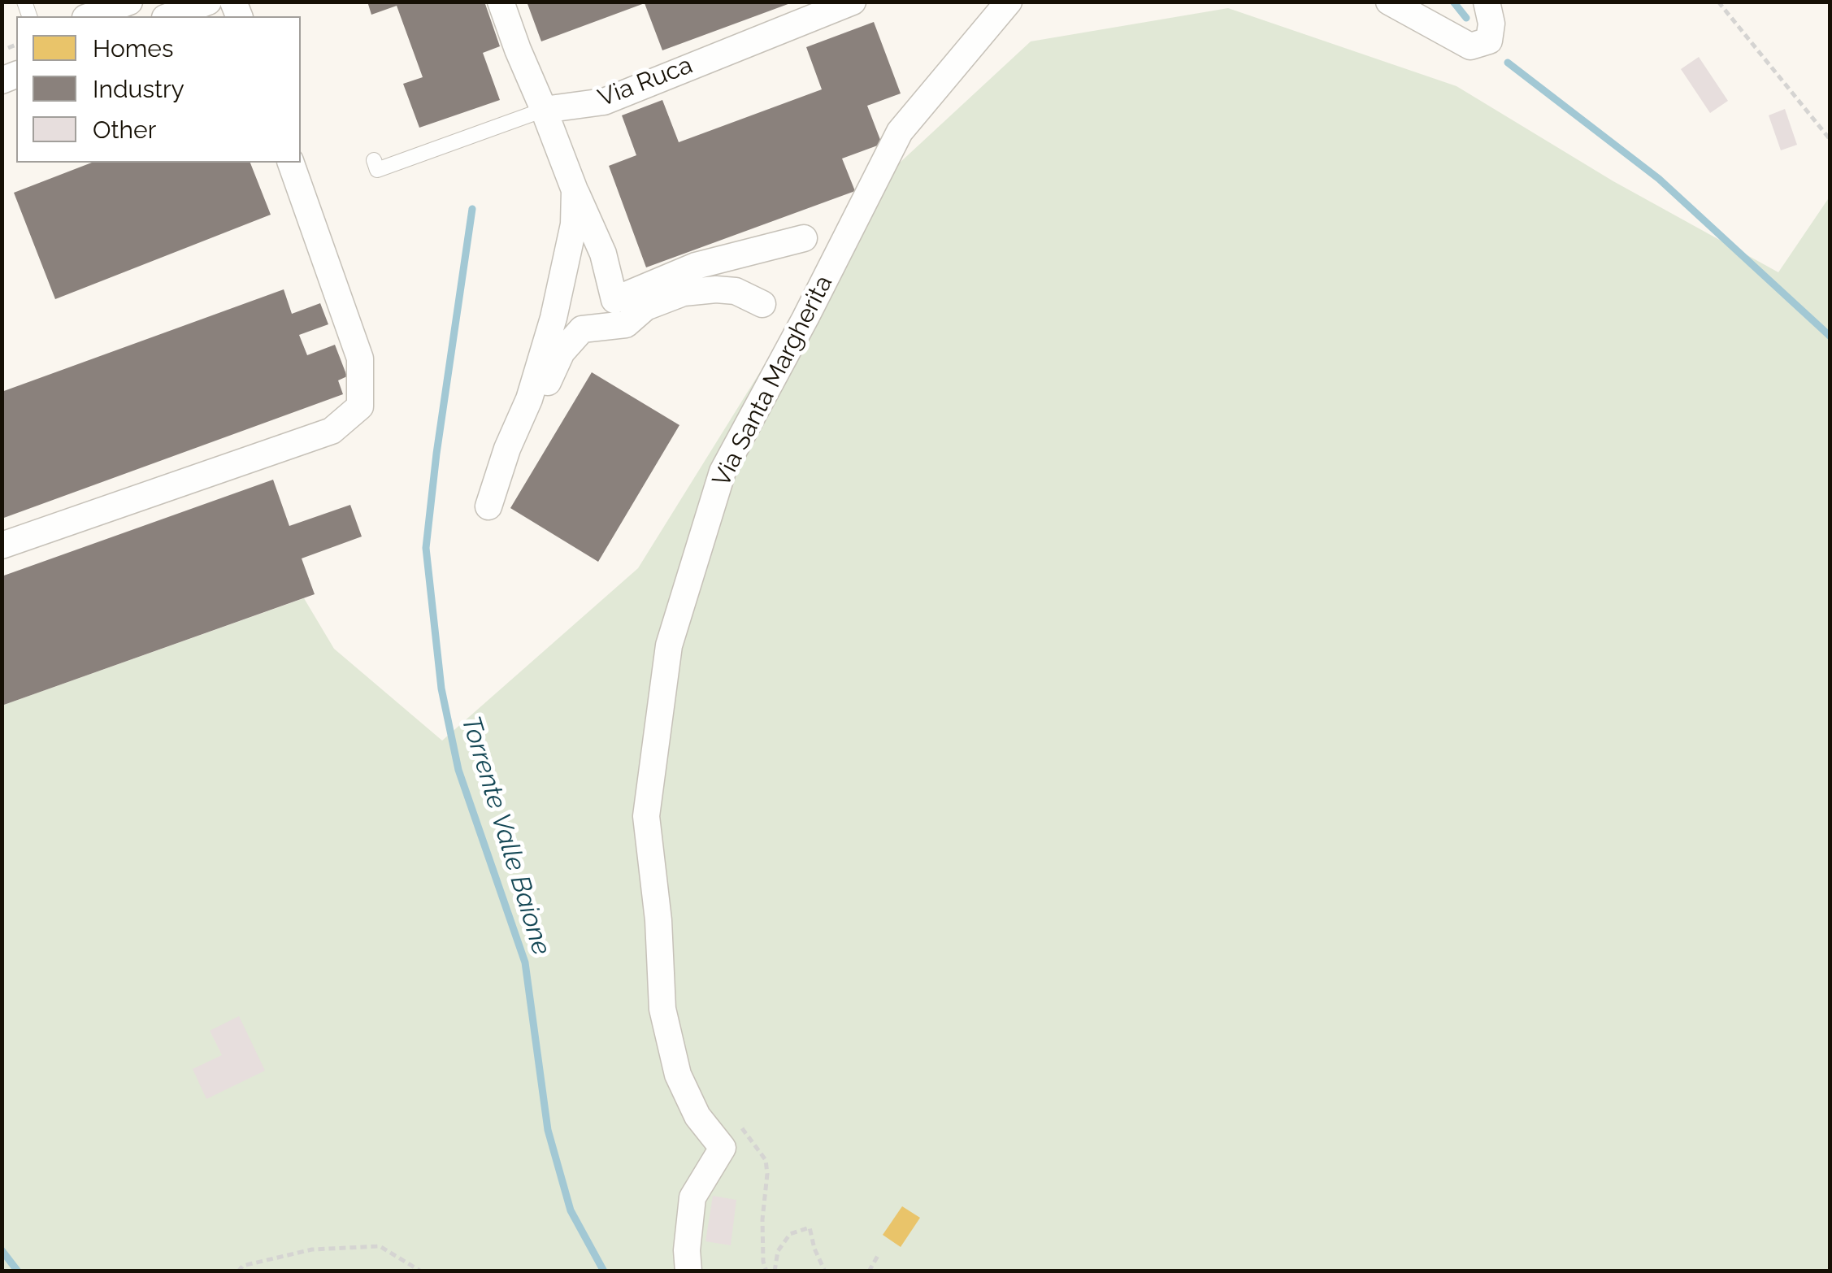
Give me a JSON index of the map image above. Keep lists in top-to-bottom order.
{
  "streets": {
    "street": ["Via Ruca", "Via Santa Margherita"]
  },
  "water": ["Torrente Valle Baione"],
  "legend": ["Homes", "Industry", "Other"]
}
